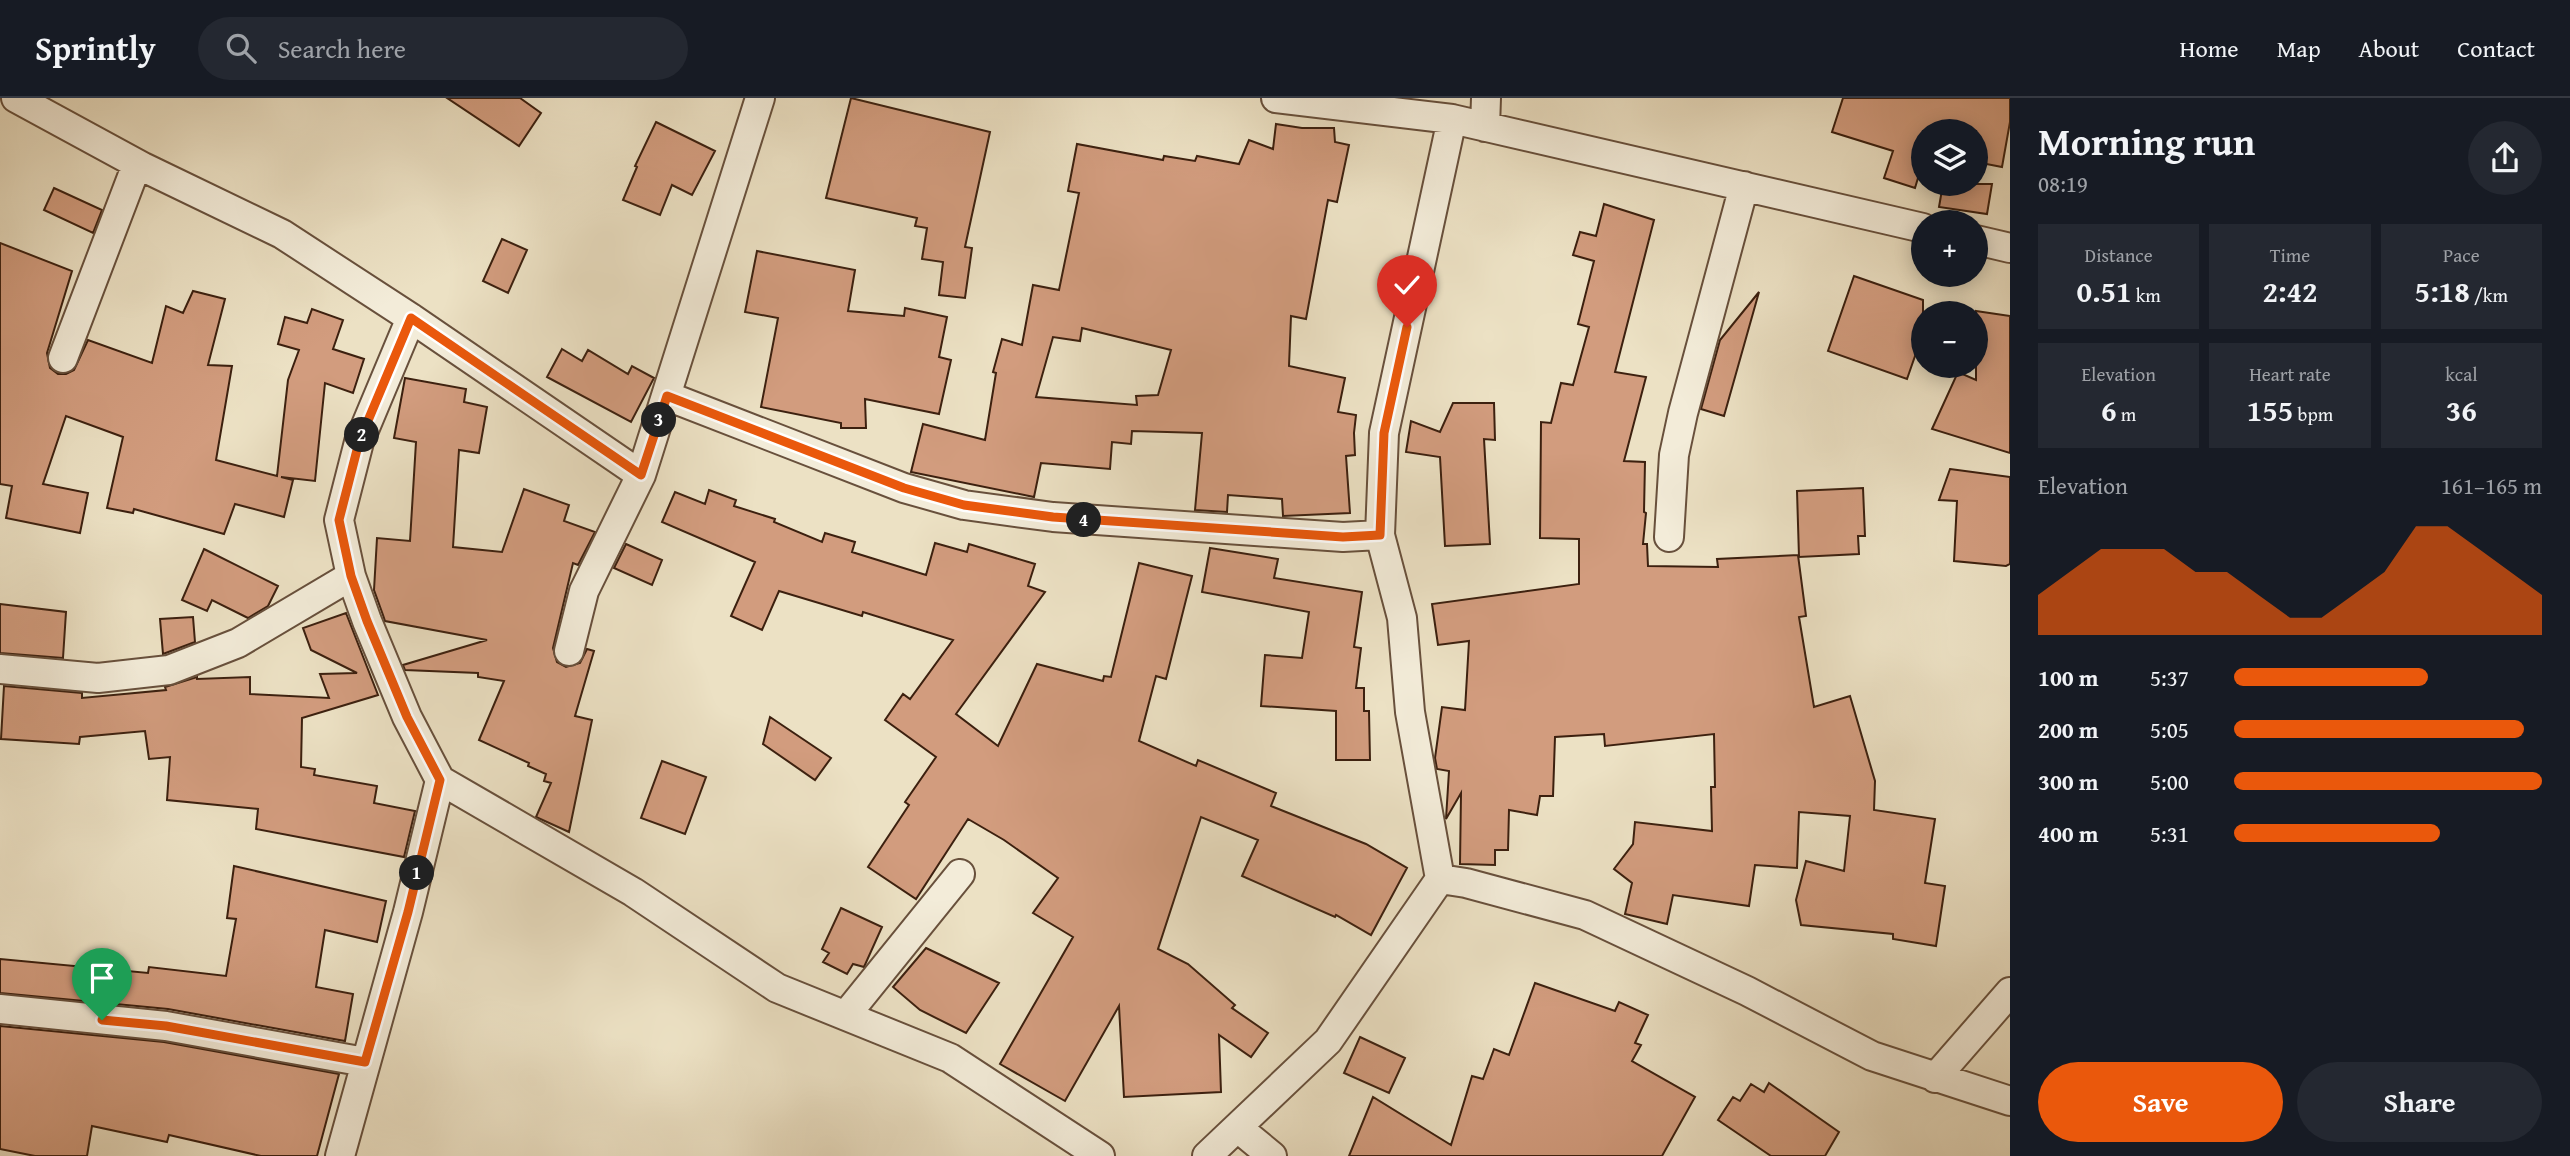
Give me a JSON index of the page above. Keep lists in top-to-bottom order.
{
  "page": {
    "header": "Sprintly",
    "search": "Search here",
    "nav": [
      "Home",
      "Map",
      "About",
      "Contact"
    ],
    "heading": ["Morning run", "08:19"],
    "map_buttons": ["+", "−"],
    "stats": [
      ["Distance", "0.51 km"],
      ["Time", "2:42"],
      ["Pace", "5:18 /km"],
      ["Elevation", "6 m"],
      ["Heart rate", "155 bpm"],
      ["kcal", "36"]
    ],
    "pins": [
      "3",
      "2",
      "4",
      "1"
    ],
    "chart": ["Elevation", "161–165 m"],
    "list": [
      {
        "name": "100 m",
        "note": "5:37"
      },
      {
        "name": "200 m",
        "note": "5:05"
      },
      {
        "name": "300 m",
        "note": "5:00"
      },
      {
        "name": "400 m",
        "note": "5:31"
      }
    ],
    "buttons": ["Save", "Share"]
  }
}
